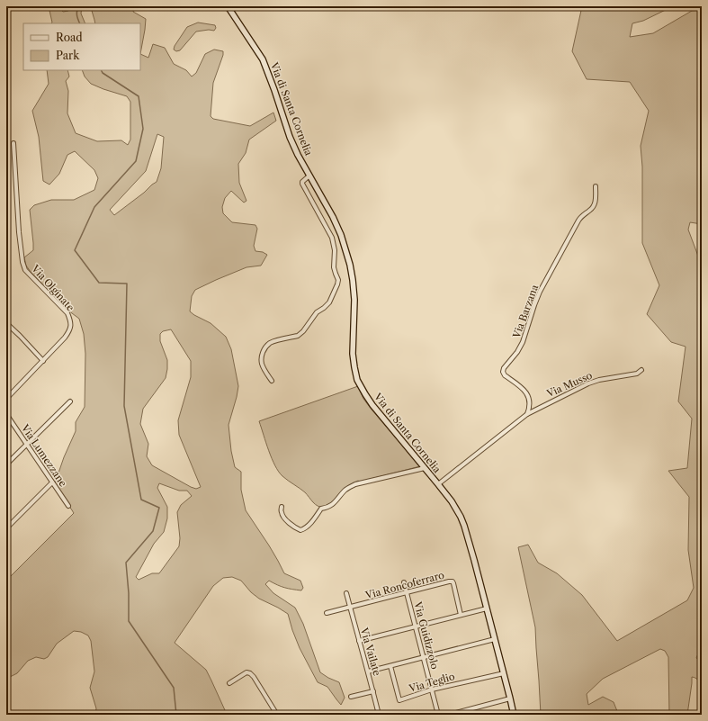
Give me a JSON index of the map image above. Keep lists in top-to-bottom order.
{
  "streets": {
    "street": [
      "Via di Santa Cornelia",
      "Via Olginate",
      "Via Barzana",
      "Via Musso",
      "Via Lumezzane",
      "Via Roncoferraro",
      "Via Guidizzolo",
      "Via Vailate",
      "Via Teglio"
    ]
  },
  "crossings": [
    ["Via di Santa Cornelia", "Via Teglio"],
    ["Via Barzana", "Via Musso"],
    ["Via Roncoferraro", "Via Guidizzolo"],
    ["Via Roncoferraro", "Via Vailate"],
    ["Via Guidizzolo", "Via Teglio"]
  ],
  "legend": ["Road", "Park"]
}
